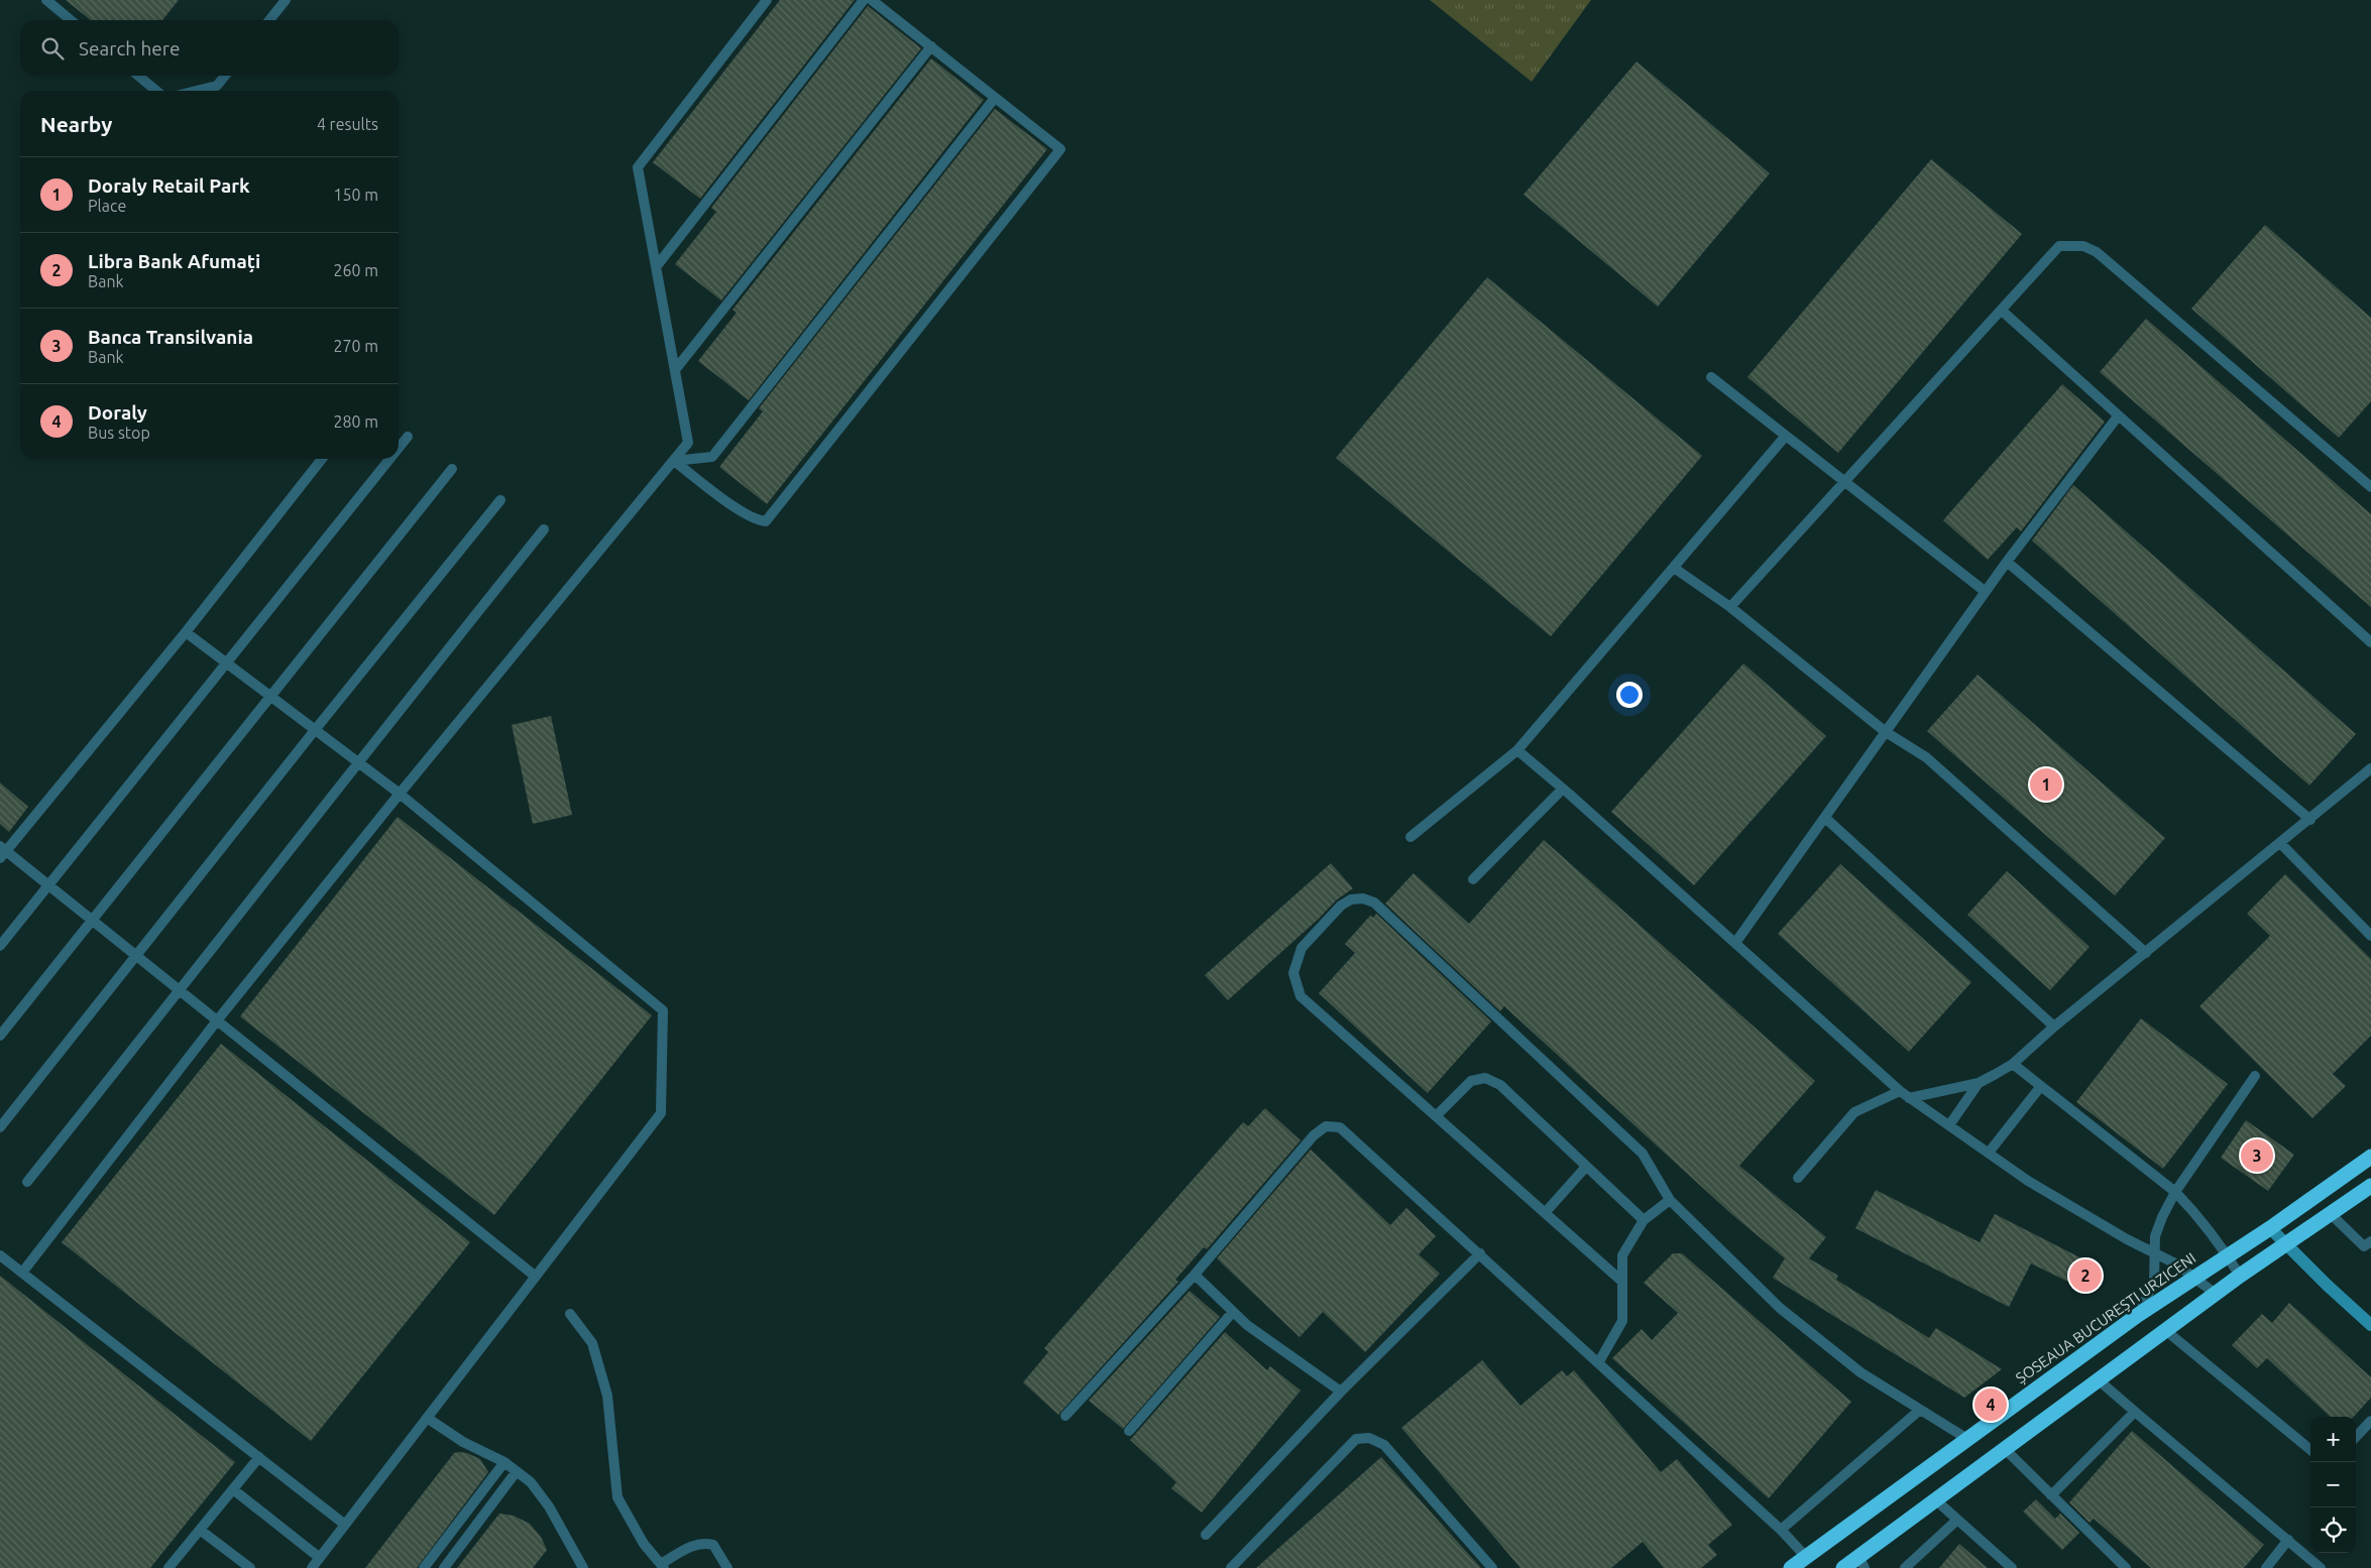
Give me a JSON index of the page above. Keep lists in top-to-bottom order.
{
  "streets": {
    "highway": ["ȘOSEAUA BUCUREȘTI URZICENI"]
  },
  "page": {
    "search": "Search here",
    "heading": ["Nearby", "4 results"],
    "list": [
      {
        "mark": "1",
        "name": "Doraly Retail Park",
        "note": "Place",
        "value": "150 m"
      },
      {
        "mark": "2",
        "name": "Libra Bank Afumați",
        "note": "Bank",
        "value": "260 m"
      },
      {
        "mark": "3",
        "name": "Banca Transilvania",
        "note": "Bank",
        "value": "270 m"
      },
      {
        "mark": "4",
        "name": "Doraly",
        "note": "Bus stop",
        "value": "280 m"
      }
    ],
    "pins": [
      "1",
      "3",
      "2",
      "4"
    ],
    "map_buttons": ["+", "−"]
  }
}
